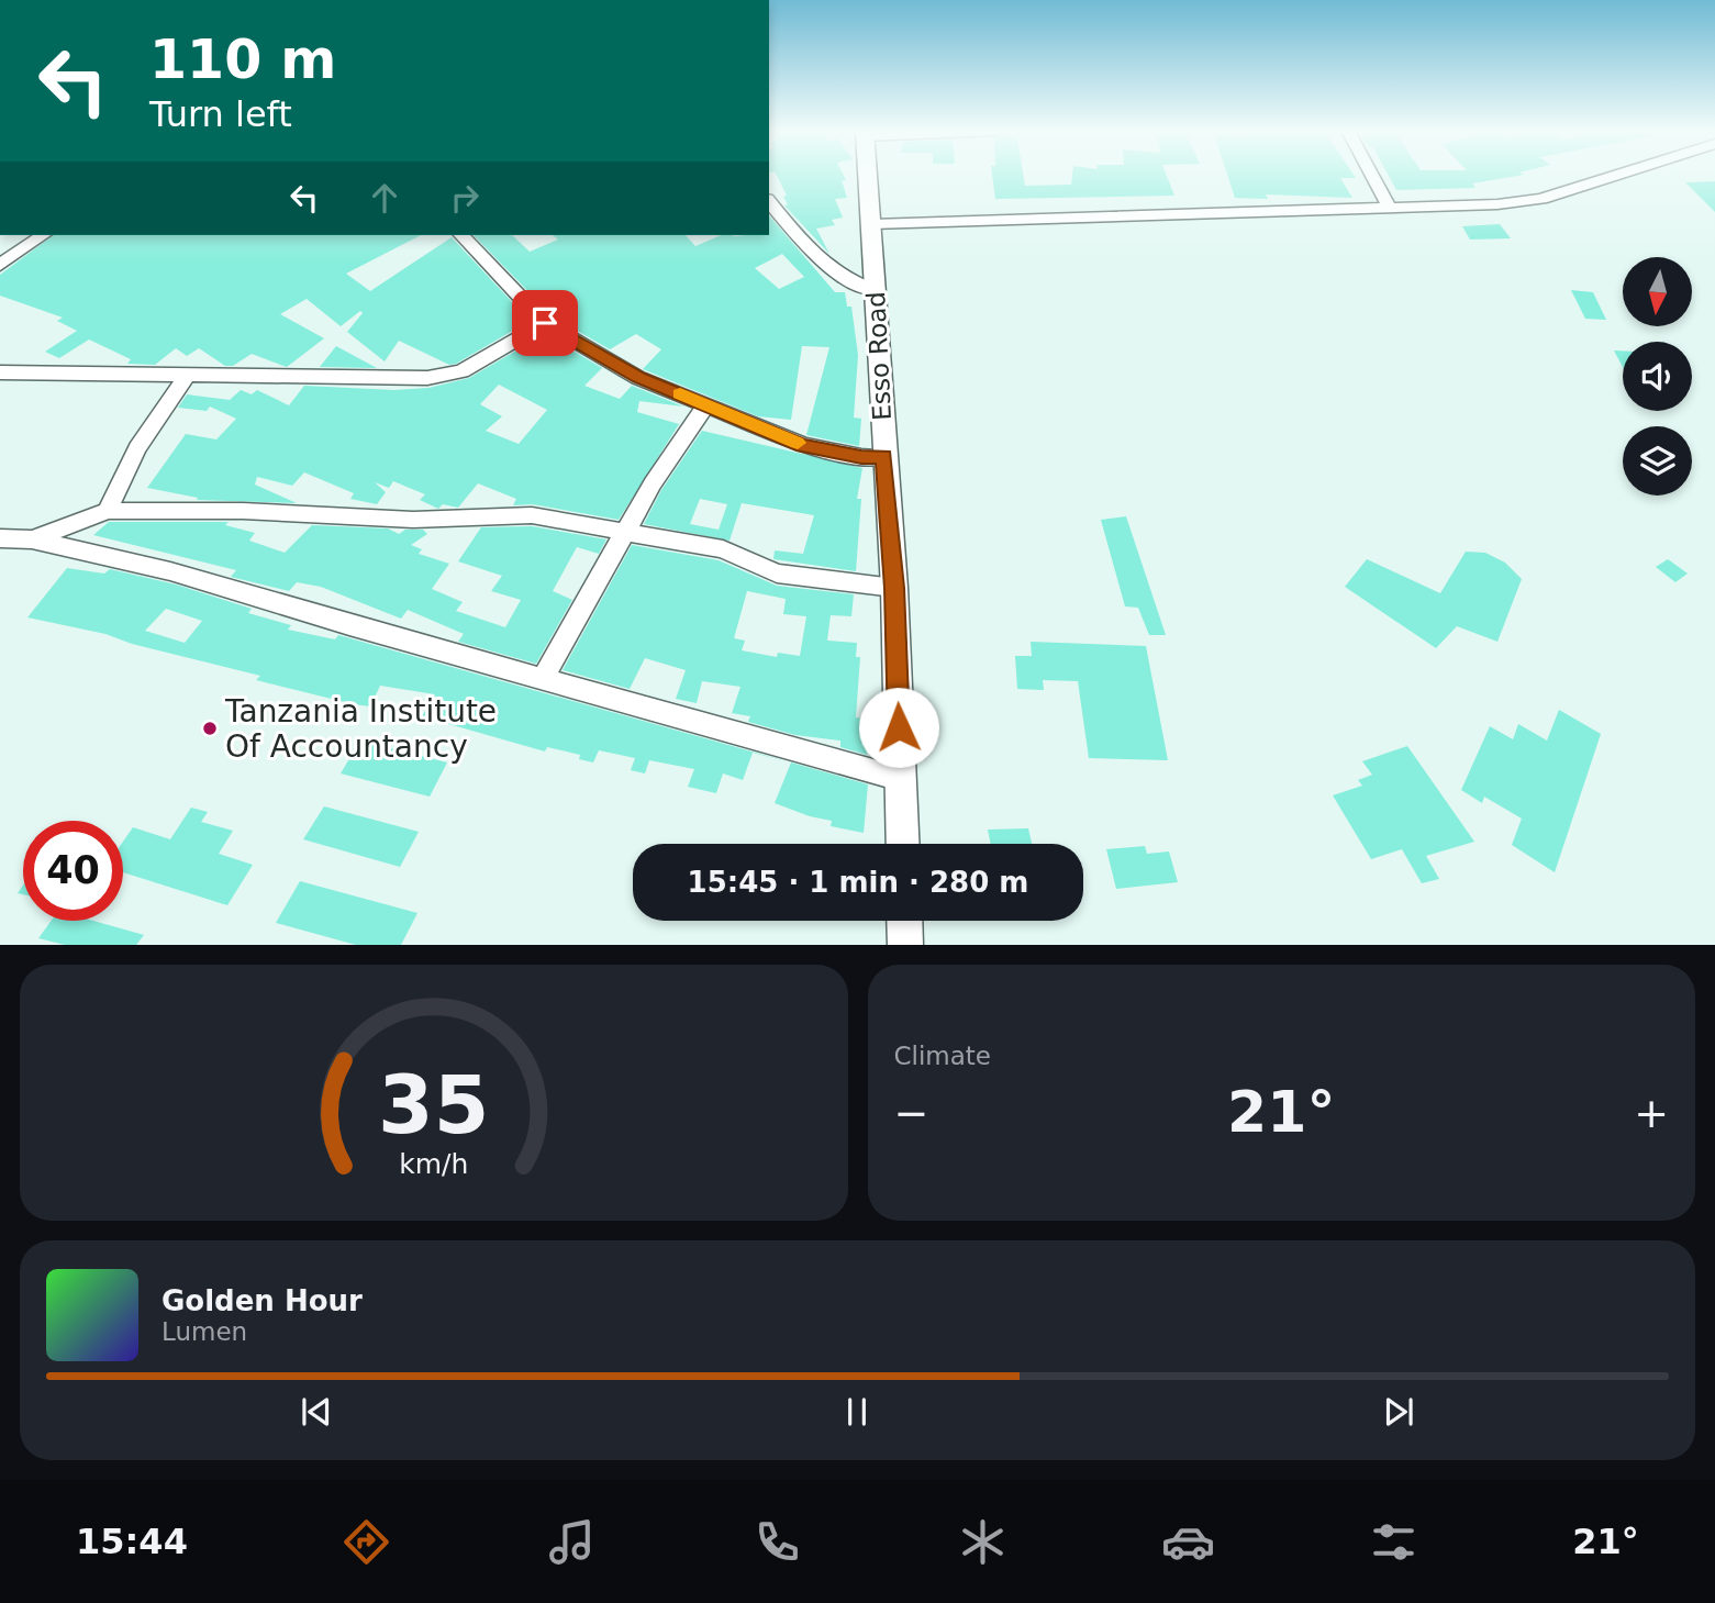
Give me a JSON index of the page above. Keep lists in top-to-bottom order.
{
  "streets": {
    "street": ["Esso Road"]
  },
  "places": ["Tanzania Institute Of Accountancy"],
  "north": "bottom",
  "page": {
    "turn": ["110 m", "Turn left"],
    "limit": "40",
    "trip": "15:45 · 1 min · 280 m",
    "tile": "Climate",
    "heat": ["−", "21°", "+"],
    "song": ["Golden Hour", "Lumen"],
    "tabs": ["15:44", "21°"],
    "gauge": ["35", "km/h"]
  }
}
